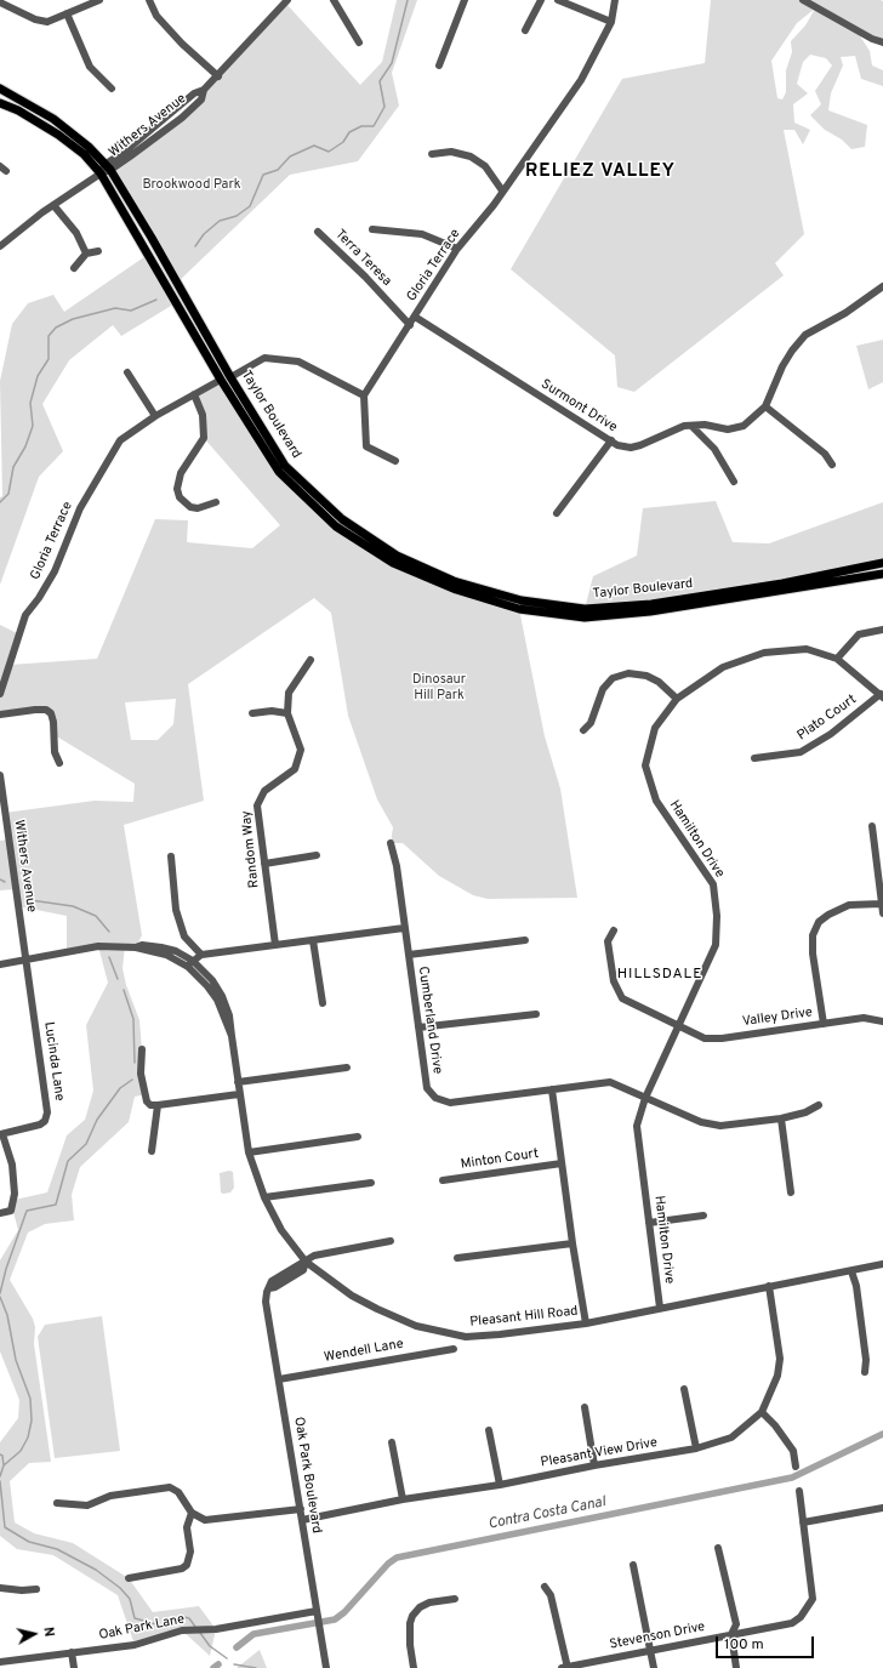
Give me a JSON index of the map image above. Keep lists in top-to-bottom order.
{
  "streets": {
    "main road": ["Taylor Boulevard"],
    "street": [
      "Withers Avenue",
      "Terra Teresa",
      "Gloria Terrace",
      "Surmont Drive",
      "Plato Court",
      "Hamilton Drive",
      "Random Way",
      "Valley Drive",
      "Cumberland Drive",
      "Lucinda Lane",
      "Minton Court",
      "Pleasant Hill Road",
      "Wendell Lane",
      "Pleasant View Drive",
      "Oak Park Boulevard",
      "Oak Park Lane",
      "Stevenson Drive"
    ]
  },
  "crossings": [
    ["Withers Avenue", "Taylor Boulevard"],
    ["Withers Avenue", "Lucinda Lane"],
    ["Withers Avenue", "Pleasant Hill Road"],
    ["Terra Teresa", "Gloria Terrace"],
    ["Gloria Terrace", "Surmont Drive"],
    ["Gloria Terrace", "Taylor Boulevard"],
    ["Plato Court", "Hamilton Drive"],
    ["Hamilton Drive", "Valley Drive"],
    ["Hamilton Drive", "Cumberland Drive"],
    ["Hamilton Drive", "Pleasant Hill Road"],
    ["Lucinda Lane", "Pleasant Hill Road"],
    ["Pleasant Hill Road", "Pleasant View Drive"],
    ["Pleasant Hill Road", "Oak Park Boulevard"],
    ["Wendell Lane", "Oak Park Boulevard"],
    ["Pleasant View Drive", "Oak Park Boulevard"],
    ["Oak Park Boulevard", "Oak Park Lane"]
  ],
  "districts": ["RELIEZ VALLEY", "HILLSDALE"],
  "water": ["Contra Costa Canal"],
  "parks": ["Brookwood Park", "Dinosaur Hill Park"],
  "scale_bar": "100 m",
  "north": "right"
}
